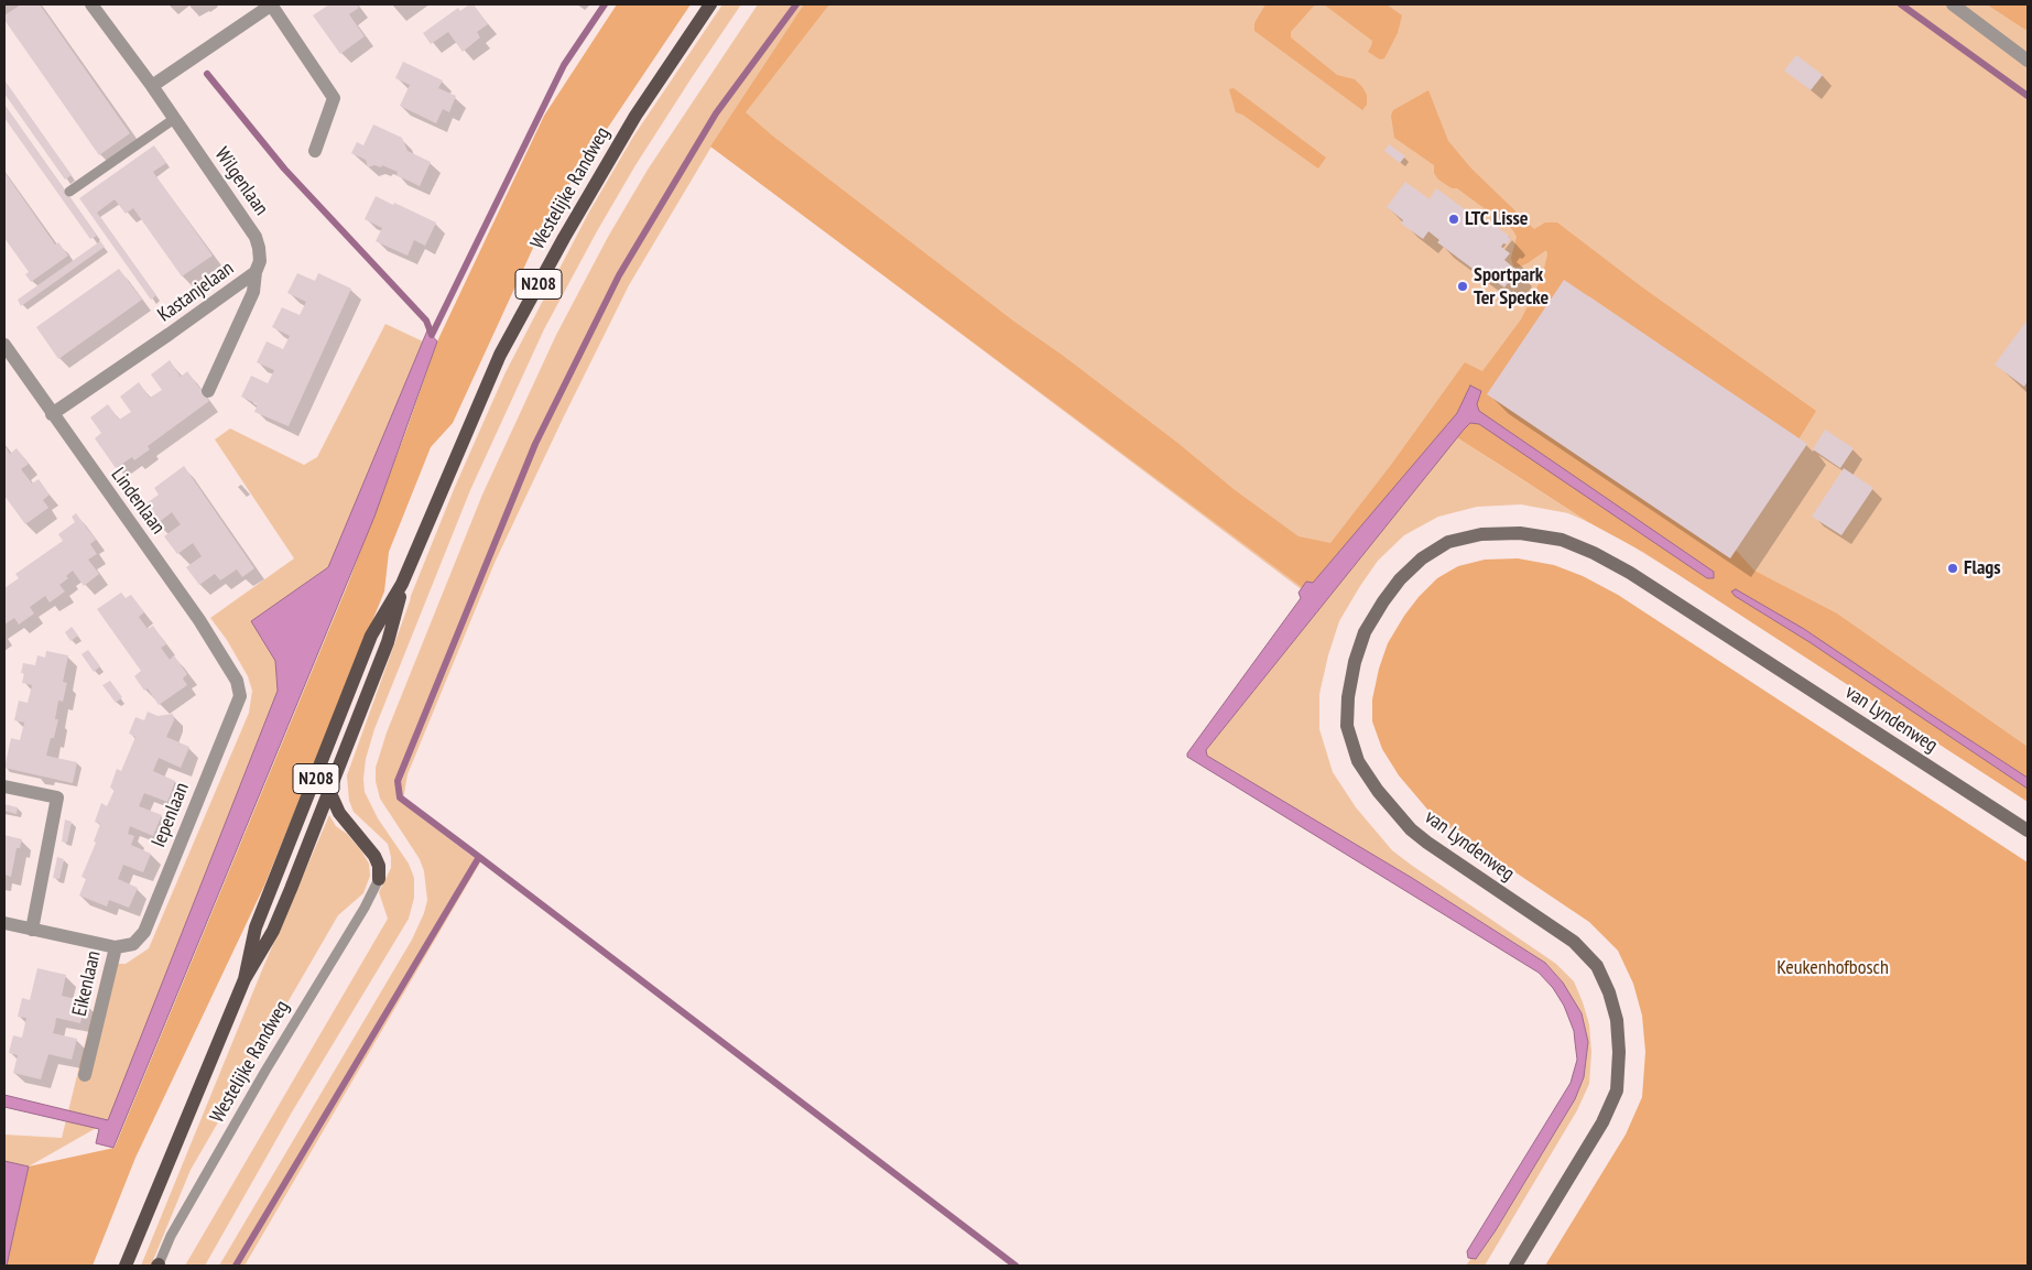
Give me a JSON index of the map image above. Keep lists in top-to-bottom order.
{
  "streets": {
    "main road": ["Westelijke Randweg", "N208"],
    "street": [
      "Wilgenlaan",
      "Kastanjelaan",
      "Lindenlaan",
      "van Lyndenweg",
      "Iepenlaan",
      "Eikenlaan"
    ]
  },
  "crossings": [
    ["Wilgenlaan", "Kastanjelaan"],
    ["Kastanjelaan", "Lindenlaan"],
    ["Lindenlaan", "Iepenlaan"],
    ["Iepenlaan", "Eikenlaan"]
  ],
  "parks": ["Keukenhofbosch"],
  "places": ["LTC Lisse", "Sportpark Ter Specke", "Flags"]
}
